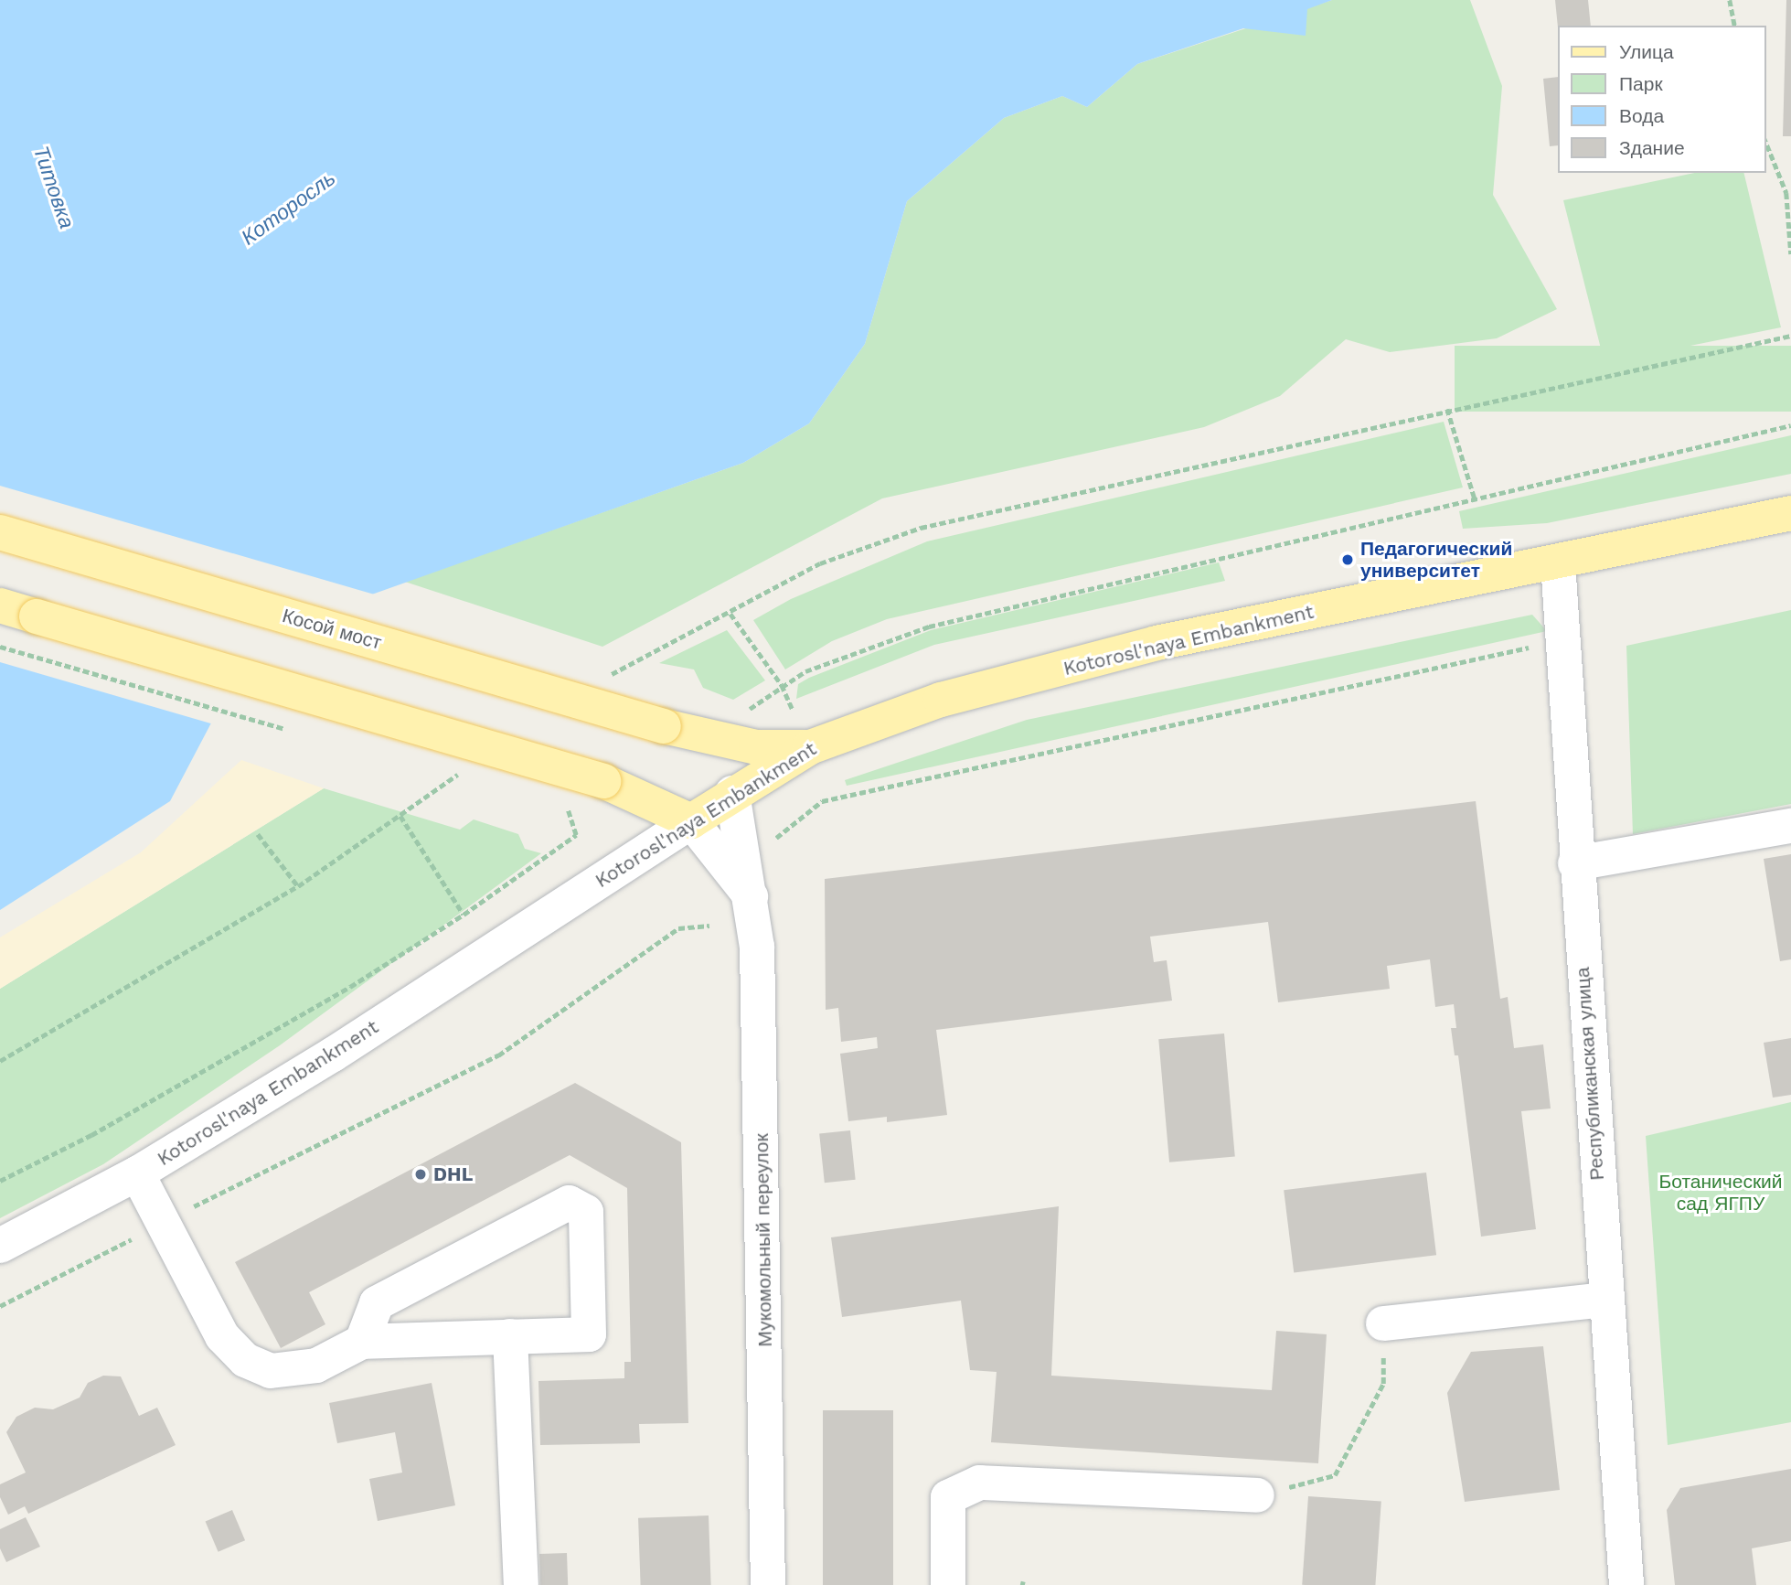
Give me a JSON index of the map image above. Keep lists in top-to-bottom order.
{
  "streets": {
    "main road": ["Косой мост", "Kotorosl'naya Embankment"],
    "street": ["Республиканская улица", "Мукомольный переулок"]
  },
  "crossings": [
    ["Косой мост", "Kotorosl'naya Embankment"],
    ["Kotorosl'naya Embankment", "Республиканская улица"],
    ["Kotorosl'naya Embankment", "Мукомольный переулок"]
  ],
  "water": ["Титовка", "Которосль"],
  "parks": ["Ботанический сад ЯГПУ"],
  "places": ["Педагогический университет", "DHL"],
  "legend": [
    "Улица",
    "Парк",
    "Вода",
    "Здание"
  ]
}
